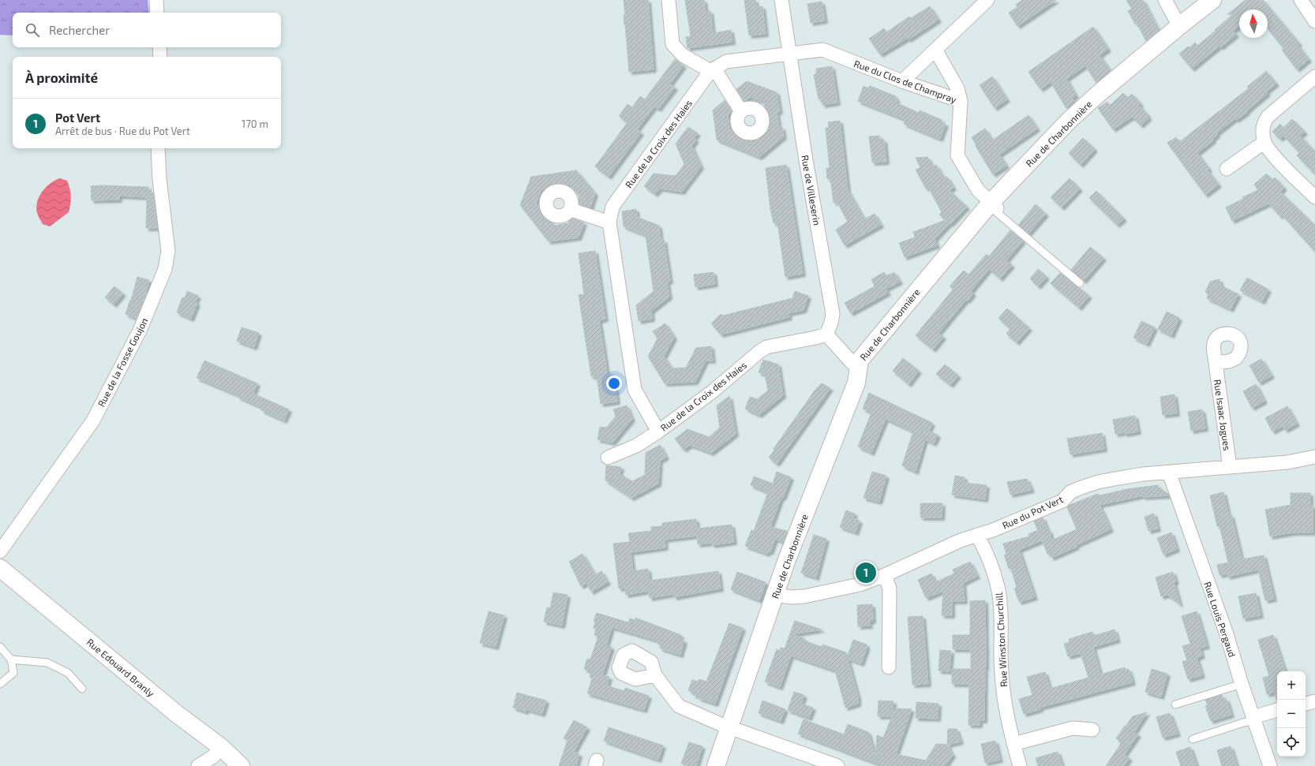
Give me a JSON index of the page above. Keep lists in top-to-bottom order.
{
  "streets": {
    "street": [
      "Rue du Clos de Champray",
      "Rue de Charbonnière",
      "Rue de la Croix des Haies",
      "Rue de Villeserin",
      "Rue de la Fosse Goujon",
      "Rue Isaac Jogues",
      "Rue du Pot Vert",
      "Rue Louis Pergaud",
      "Rue Winston Churchill",
      "Rue Edouard Branly"
    ]
  },
  "crossings": [
    ["Rue du Clos de Champray", "Rue de Charbonnière"],
    ["Rue du Clos de Champray", "Rue de la Croix des Haies"],
    ["Rue du Clos de Champray", "Rue de Villeserin"],
    ["Rue de Charbonnière", "Rue du Pot Vert"],
    ["Rue de la Croix des Haies", "Rue de Villeserin"],
    ["Rue Isaac Jogues", "Rue du Pot Vert"],
    ["Rue du Pot Vert", "Rue Louis Pergaud"],
    ["Rue du Pot Vert", "Rue Winston Churchill"]
  ],
  "north": "top",
  "page": {
    "search": "Rechercher",
    "heading": "À proximité",
    "list": [
      {
        "mark": "1",
        "name": "Pot Vert",
        "note": "Arrêt de bus · Rue du Pot Vert",
        "value": "170 m"
      }
    ],
    "pins": "1",
    "map_buttons": ["+", "−"]
  }
}
